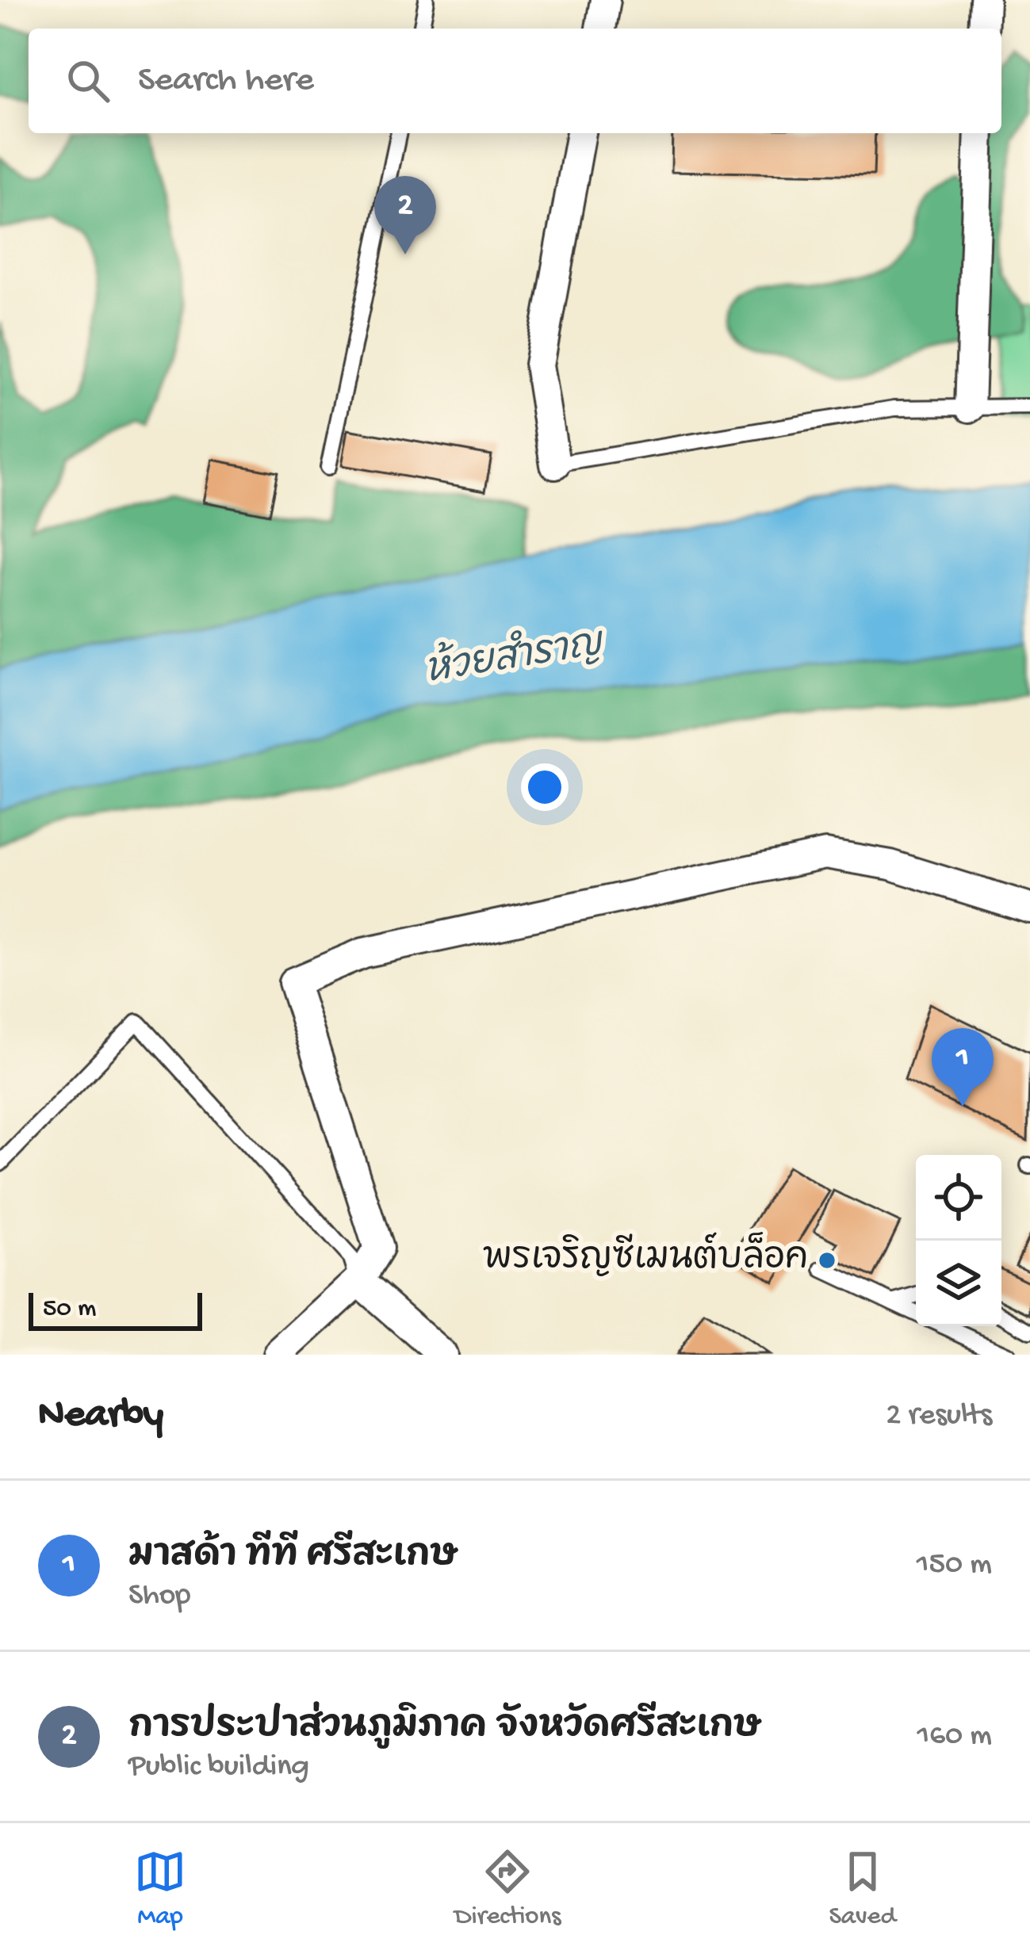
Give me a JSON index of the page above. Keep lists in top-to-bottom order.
{
  "water": ["ห้วยสำราญ"],
  "places": ["พรเจริญซีเมนต์บล็อค"],
  "scale_bar": "50 m",
  "page": {
    "search": "Search here",
    "pins": ["2", "1"],
    "scale": "50 m",
    "heading": ["Nearby", "2 results"],
    "list": [
      {
        "mark": "1",
        "name": "มาสด้า ทีที ศรีสะเกษ",
        "note": "Shop",
        "value": "150 m"
      },
      {
        "mark": "2",
        "name": "การประปาส่วนภูมิภาค จังหวัดศรีสะเกษ",
        "note": "Public building",
        "value": "160 m"
      }
    ],
    "nav": ["Map", "Directions", "Saved"]
  }
}
